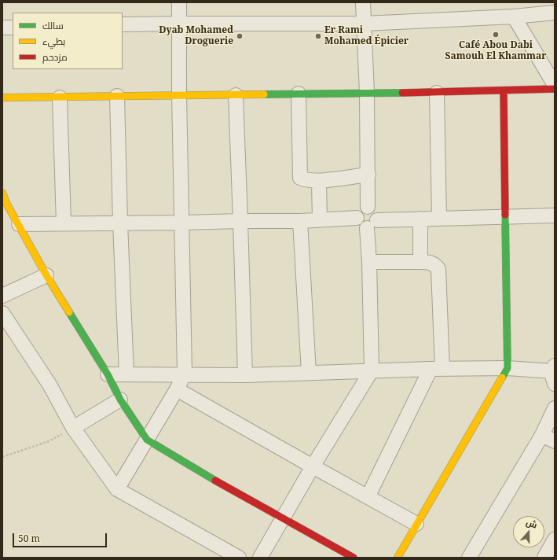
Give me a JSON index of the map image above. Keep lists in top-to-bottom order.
{
  "places": ["Café Abou Dabi Samouh El Khammar", "Dyab Mohamed Droguerie", "Er Rami Mohamed Épicier"],
  "legend": ["سالك", "بطيء", "مزدحم"],
  "scale_bar": "50 m",
  "north": "top"
}
